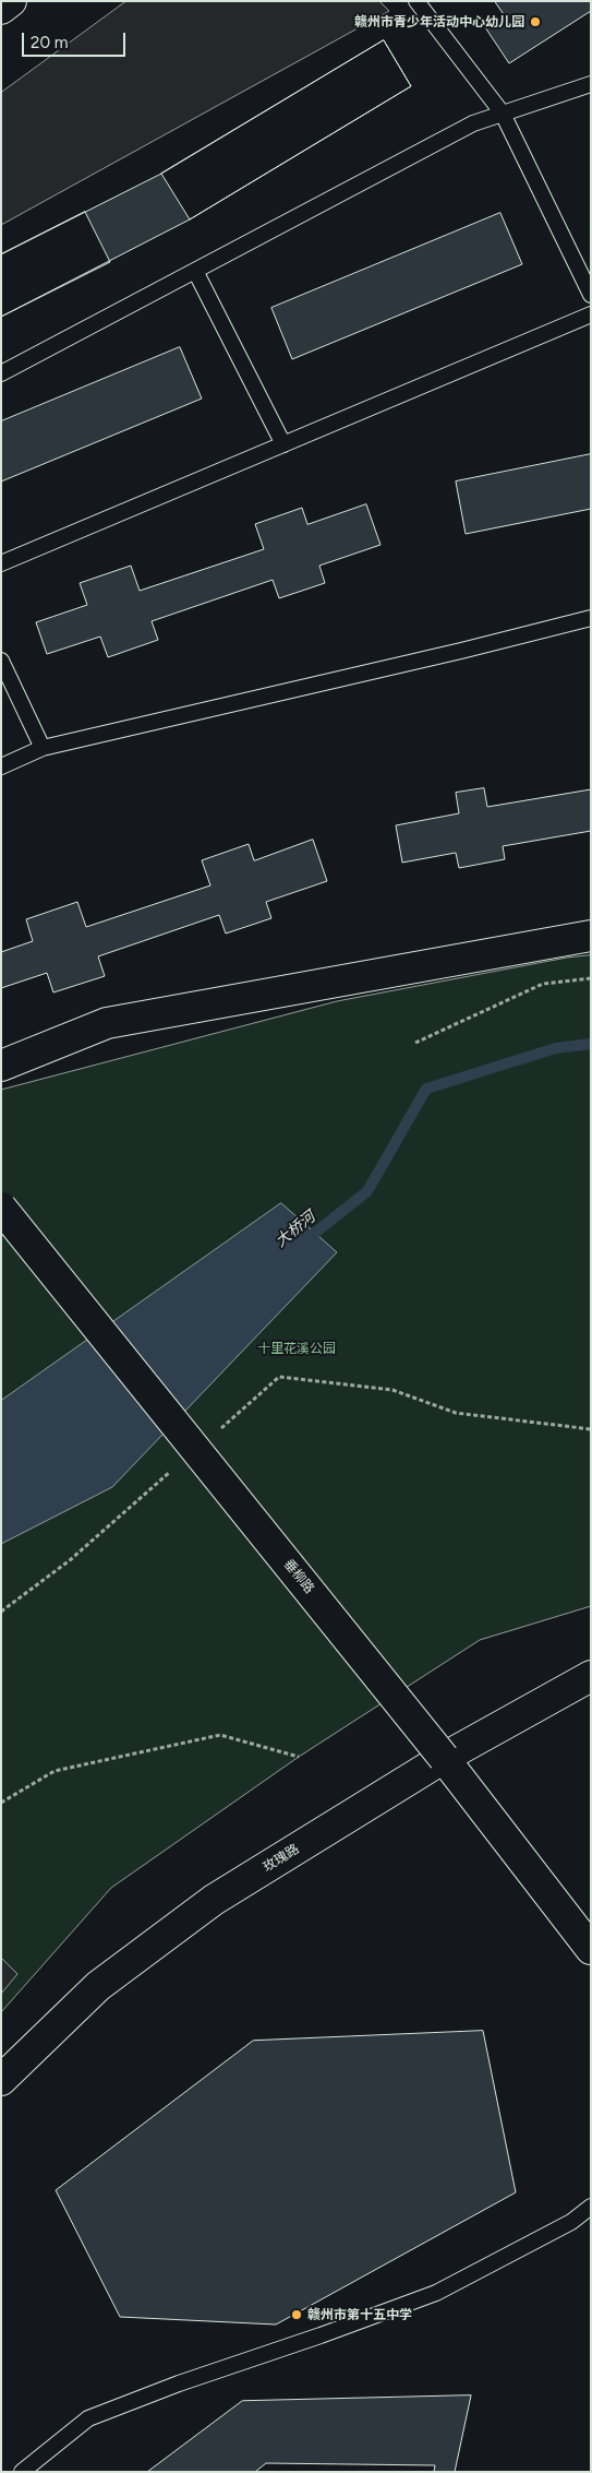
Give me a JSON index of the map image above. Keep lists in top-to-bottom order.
{
  "streets": {
    "street": ["垂柳路", "玫瑰路"]
  },
  "crossings": [
    ["垂柳路", "玫瑰路"]
  ],
  "water": ["大桥河"],
  "parks": ["十里花溪公园"],
  "places": ["赣州市青少年活动中心幼儿园", "赣州市第十五中学"],
  "scale_bar": "20 m"
}
